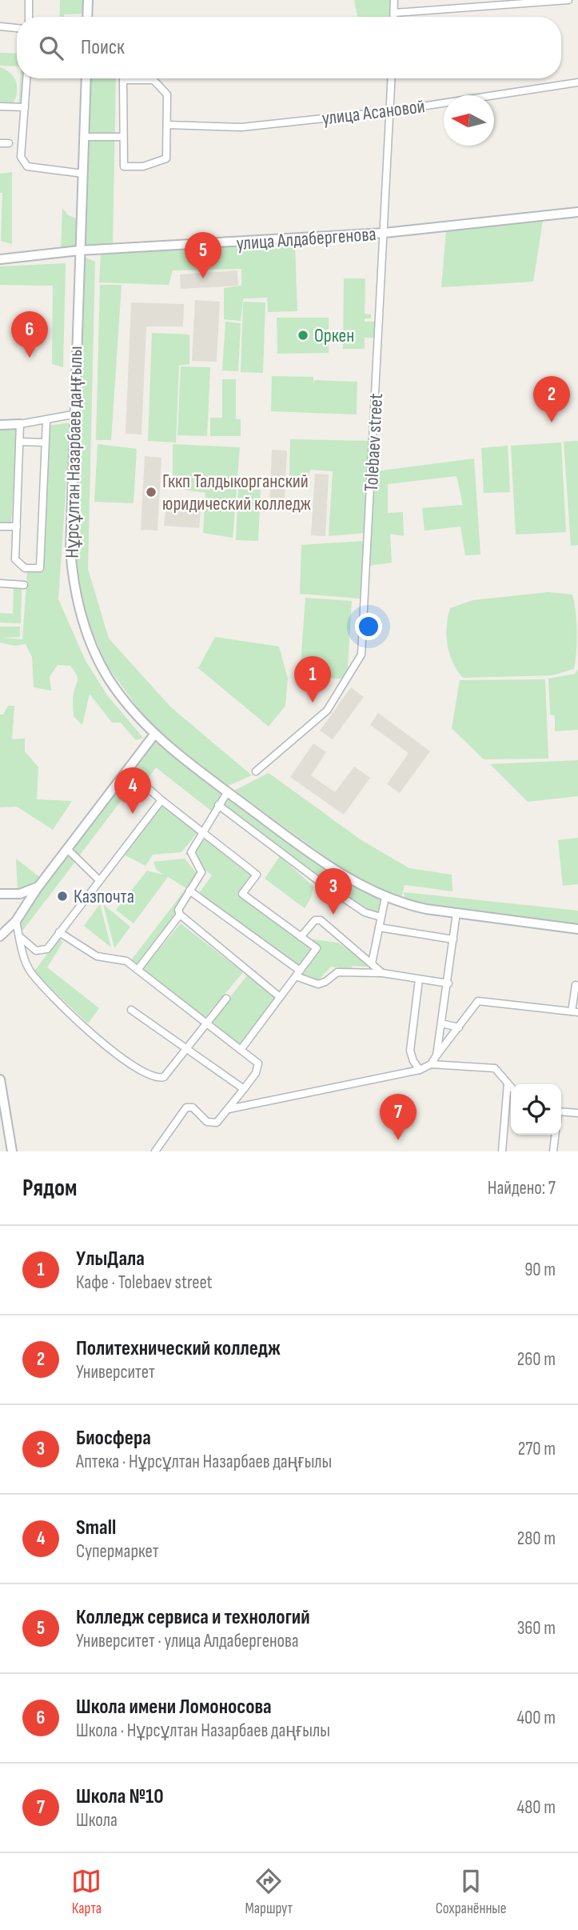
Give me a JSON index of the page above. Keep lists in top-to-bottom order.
{
  "streets": {
    "main road": ["улица Алдабергенова", "Нұрсұлтан Назарбаев даңғылы"],
    "street": ["улица Асановой", "Tolebaev street"]
  },
  "crossings": [
    ["улица Асановой", "Tolebaev street"],
    ["улица Алдабергенова", "Tolebaev street"],
    ["улица Алдабергенова", "Нұрсұлтан Назарбаев даңғылы"]
  ],
  "places": ["Оркен", "Гккп Талдыкорганский юридический колледж", "Казпочта"],
  "north": "left",
  "page": {
    "search": "Поиск",
    "pins": [
      "5",
      "6",
      "2",
      "1",
      "4",
      "3",
      "7"
    ],
    "heading": ["Рядом", "Найдено: 7"],
    "list": [
      {
        "mark": "1",
        "name": "УлыДала",
        "note": "Кафе · Tolebaev street",
        "value": "90 m"
      },
      {
        "mark": "2",
        "name": "Политехнический колледж",
        "note": "Университет",
        "value": "260 m"
      },
      {
        "mark": "3",
        "name": "Биосфера",
        "note": "Аптека · Нұрсұлтан Назарбаев даңғылы",
        "value": "270 m"
      },
      {
        "mark": "4",
        "name": "Small",
        "note": "Супермаркет",
        "value": "280 m"
      },
      {
        "mark": "5",
        "name": "Колледж сервиса и технологий",
        "note": "Университет · улица Алдабергенова",
        "value": "360 m"
      },
      {
        "mark": "6",
        "name": "Школа имени Ломоносова",
        "note": "Школа · Нұрсұлтан Назарбаев даңғылы",
        "value": "400 m"
      },
      {
        "mark": "7",
        "name": "Школа №10",
        "note": "Школа",
        "value": "480 m"
      }
    ],
    "nav": ["Карта", "Маршрут", "Сохранённые"]
  }
}
